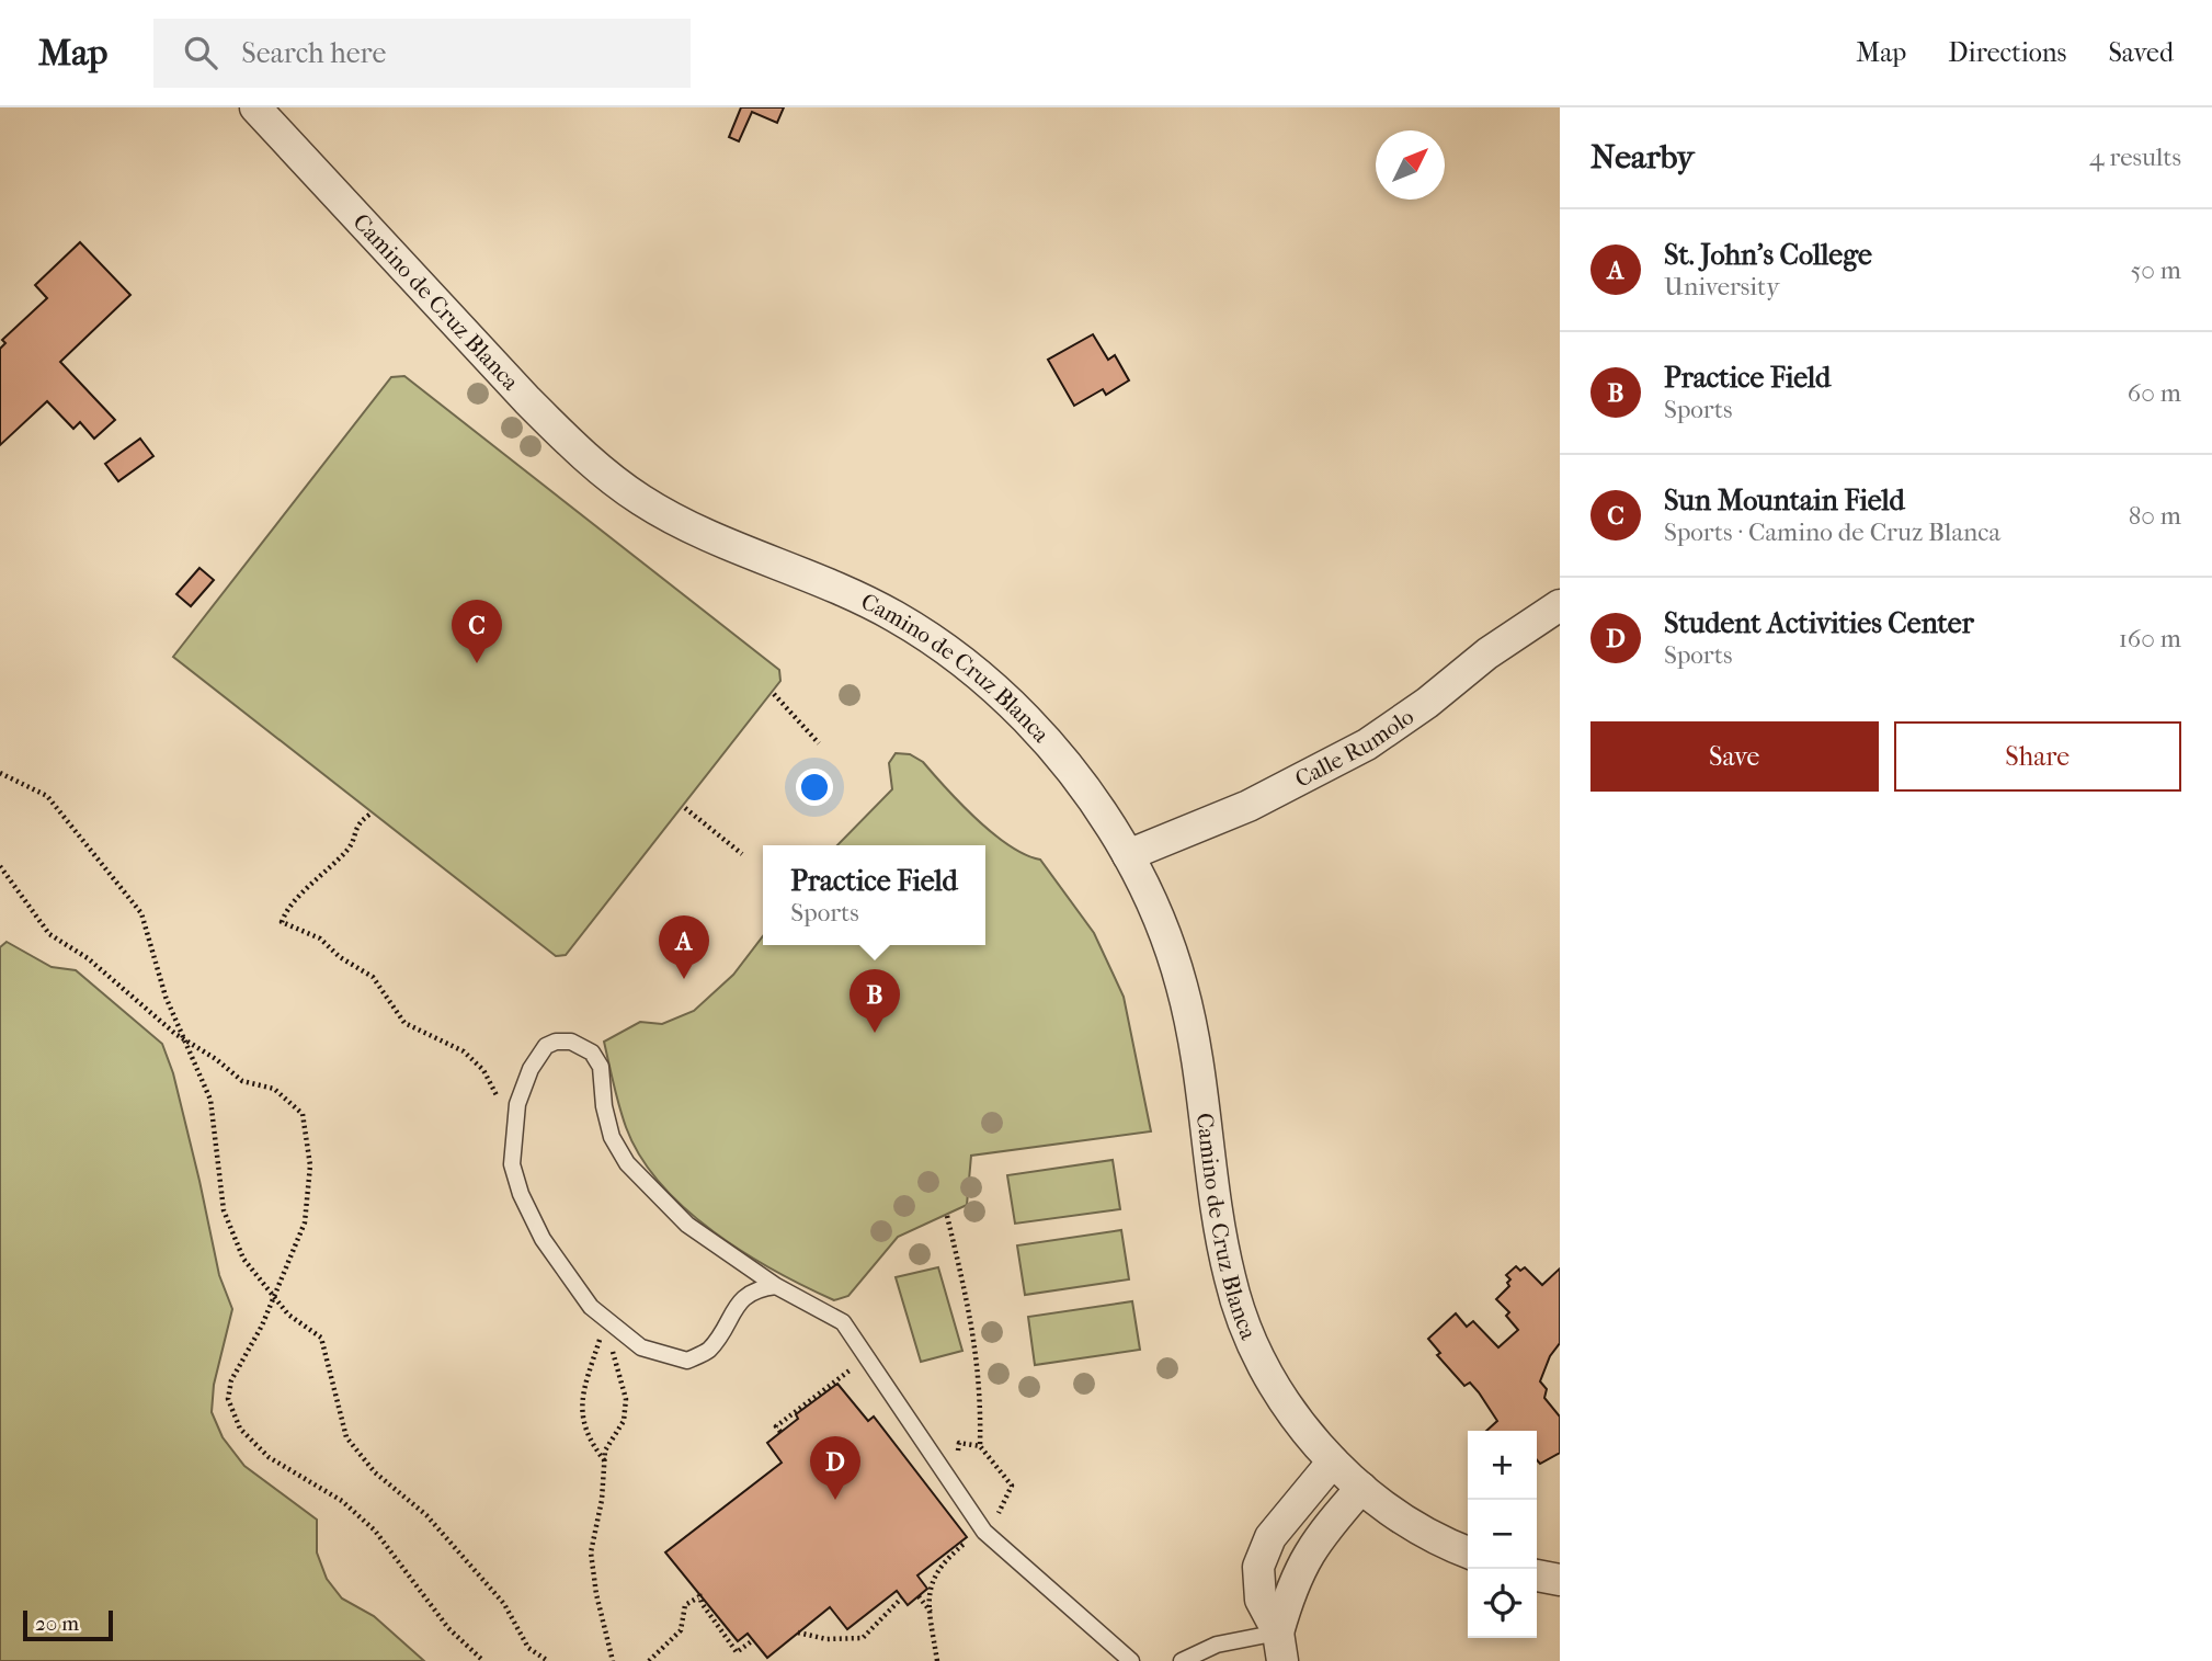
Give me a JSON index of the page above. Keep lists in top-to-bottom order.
{
  "streets": {
    "street": ["Camino de Cruz Blanca", "Calle Rumolo"]
  },
  "crossings": [
    ["Camino de Cruz Blanca", "Calle Rumolo"]
  ],
  "scale_bar": "20 m",
  "north": "top right",
  "page": {
    "header": "Map",
    "search": "Search here",
    "nav": ["Map", "Directions", "Saved"],
    "heading": ["Nearby", "4 results"],
    "list": [
      {
        "mark": "A",
        "name": "St. John's College",
        "note": "University",
        "value": "50 m"
      },
      {
        "mark": "B",
        "name": "Practice Field",
        "note": "Sports",
        "value": "60 m"
      },
      {
        "mark": "C",
        "name": "Sun Mountain Field",
        "note": "Sports · Camino de Cruz Blanca",
        "value": "80 m"
      },
      {
        "mark": "D",
        "name": "Student Activities Center",
        "note": "Sports",
        "value": "160 m"
      }
    ],
    "pins": [
      "C",
      "A",
      "B",
      "D"
    ],
    "buttons": ["Save", "Share"],
    "popup": ["Practice Field", "Sports"],
    "map_buttons": ["+", "−"],
    "scale": "20 m"
  }
}
